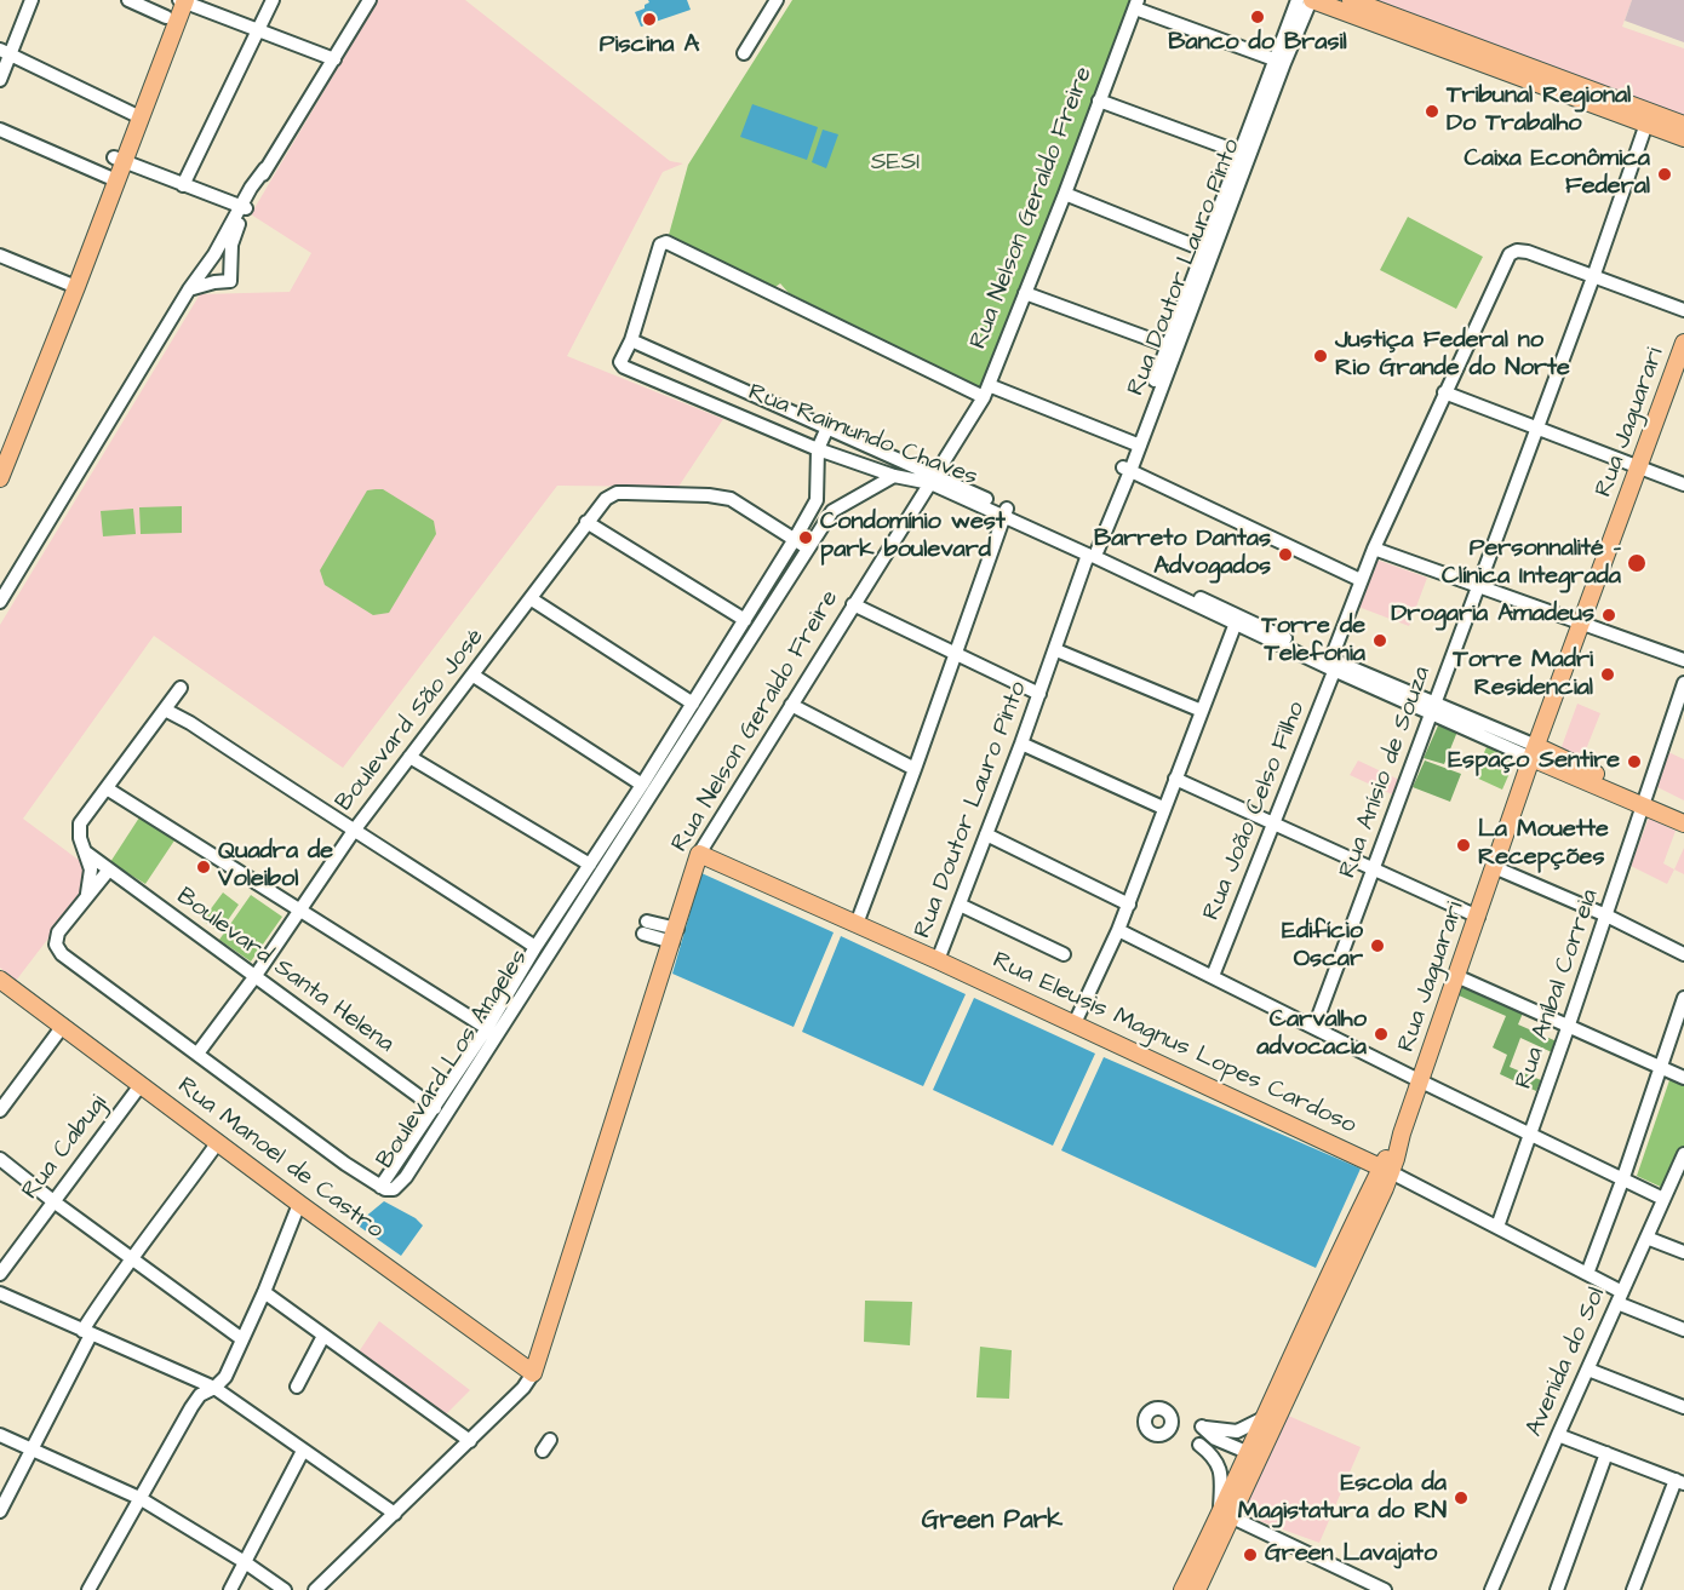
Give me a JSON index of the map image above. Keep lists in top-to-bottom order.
{
  "streets": {
    "main road": [
      "Rua Nelson Geraldo Freire",
      "Rua Jaguarari",
      "Rua Raimundo Chaves",
      "Rua Eleusis Magnus Lopes Cardoso",
      "Rua Manoel de Castro"
    ],
    "street": [
      "Rua Doutor Lauro Pinto",
      "Boulevard São José",
      "Rua Anísio de Souza",
      "Rua João Celso Filho",
      "Boulevard Santa Helena",
      "Rua Aníbal Correia",
      "Boulevard Los Angeles",
      "Rua Cabugi",
      "Avenida do Sol"
    ]
  },
  "crossings": [
    ["Rua Nelson Geraldo Freire", "Rua Raimundo Chaves"],
    ["Rua Nelson Geraldo Freire", "Rua Eleusis Magnus Lopes Cardoso"],
    ["Rua Nelson Geraldo Freire", "Rua Manoel de Castro"],
    ["Rua Doutor Lauro Pinto", "Rua Raimundo Chaves"],
    ["Rua Doutor Lauro Pinto", "Rua Eleusis Magnus Lopes Cardoso"],
    ["Rua Jaguarari", "Rua Raimundo Chaves"],
    ["Rua Jaguarari", "Rua Eleusis Magnus Lopes Cardoso"],
    ["Rua Raimundo Chaves", "Rua Anísio de Souza"],
    ["Rua Raimundo Chaves", "Rua João Celso Filho"],
    ["Rua Raimundo Chaves", "Rua Aníbal Correia"],
    ["Rua Raimundo Chaves", "Boulevard Los Angeles"],
    ["Boulevard São José", "Boulevard Santa Helena"],
    ["Boulevard São José", "Boulevard Los Angeles"],
    ["Rua Anísio de Souza", "Rua João Celso Filho"],
    ["Boulevard Santa Helena", "Boulevard Los Angeles"],
    ["Rua Aníbal Correia", "Rua Eleusis Magnus Lopes Cardoso"],
    ["Rua Eleusis Magnus Lopes Cardoso", "Avenida do Sol"],
    ["Rua Cabugi", "Rua Manoel de Castro"]
  ],
  "districts": ["Green Park"],
  "parks": ["SESI"],
  "places": [
    "Banco do Brasil",
    "Piscina A",
    "Tribunal Regional Do Trabalho",
    "Caixa Econômica Federal",
    "Justiça Federal no Rio Grande do Norte",
    "Condomínio west park boulevard",
    "Barreto Dantas Advogados",
    "Personnalité - Clínica Integrada",
    "Drogaria Amadeus",
    "Torre de Telefonia",
    "Torre Madri Residencial",
    "Espaço Sentire",
    "La Mouette Recepções",
    "Quadra de Voleibol",
    "Edifício Oscar",
    "Carvalho advocacia",
    "Escola da Magistatura do RN",
    "Green Lavajato"
  ]
}
